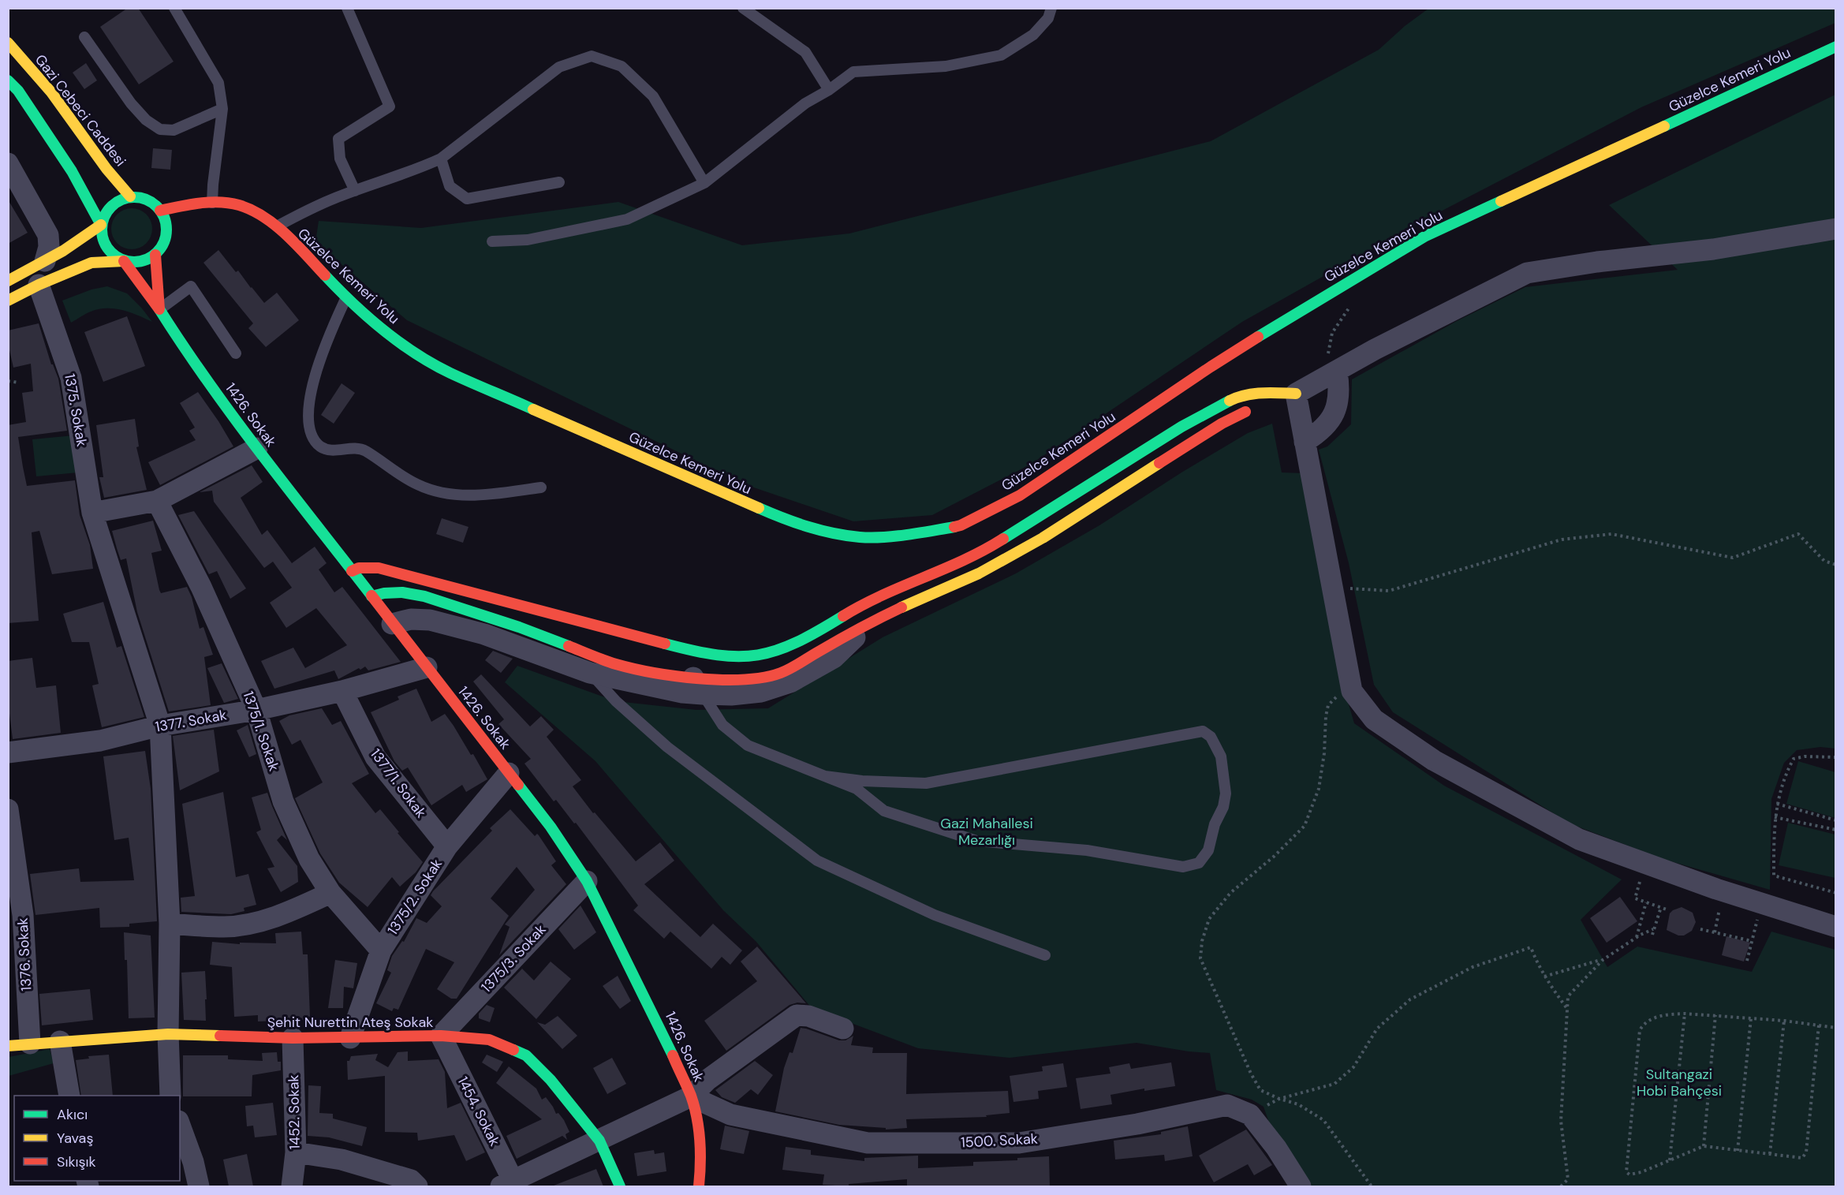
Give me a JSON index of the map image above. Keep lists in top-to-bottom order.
{
  "streets": {
    "main road": [
      "Güzelce Kemeri Yolu",
      "Gazi Cebeci Caddesi",
      "1426. Sokak",
      "Şehit Nurettin Ateş Sokak"
    ],
    "street": [
      "1375. Sokak",
      "1377. Sokak",
      "1375/1. Sokak",
      "1377/1. Sokak",
      "1375/2. Sokak",
      "1376. Sokak",
      "1375/3. Sokak",
      "1454. Sokak",
      "1452. Sokak",
      "1500. Sokak"
    ]
  },
  "crossings": [
    ["Güzelce Kemeri Yolu", "Gazi Cebeci Caddesi"],
    ["Güzelce Kemeri Yolu", "1426. Sokak"],
    ["Gazi Cebeci Caddesi", "1426. Sokak"],
    ["1375. Sokak", "1377. Sokak"],
    ["1375. Sokak", "Şehit Nurettin Ateş Sokak"],
    ["1426. Sokak", "1377. Sokak"],
    ["1426. Sokak", "1375/2. Sokak"],
    ["1426. Sokak", "1375/3. Sokak"],
    ["1426. Sokak", "1500. Sokak"],
    ["1377. Sokak", "1375/1. Sokak"],
    ["1377. Sokak", "1377/1. Sokak"],
    ["1375/1. Sokak", "1375/2. Sokak"],
    ["1377/1. Sokak", "1375/2. Sokak"],
    ["1375/2. Sokak", "Şehit Nurettin Ateş Sokak"],
    ["1376. Sokak", "Şehit Nurettin Ateş Sokak"],
    ["1375/3. Sokak", "Şehit Nurettin Ateş Sokak"],
    ["1375/3. Sokak", "1454. Sokak"],
    ["Şehit Nurettin Ateş Sokak", "1454. Sokak"],
    ["Şehit Nurettin Ateş Sokak", "1452. Sokak"]
  ],
  "parks": ["Gazi Mahallesi Mezarlığı", "Sultangazi Hobi Bahçesi"],
  "legend": ["Akıcı", "Yavaş", "Sıkışık"]
}
